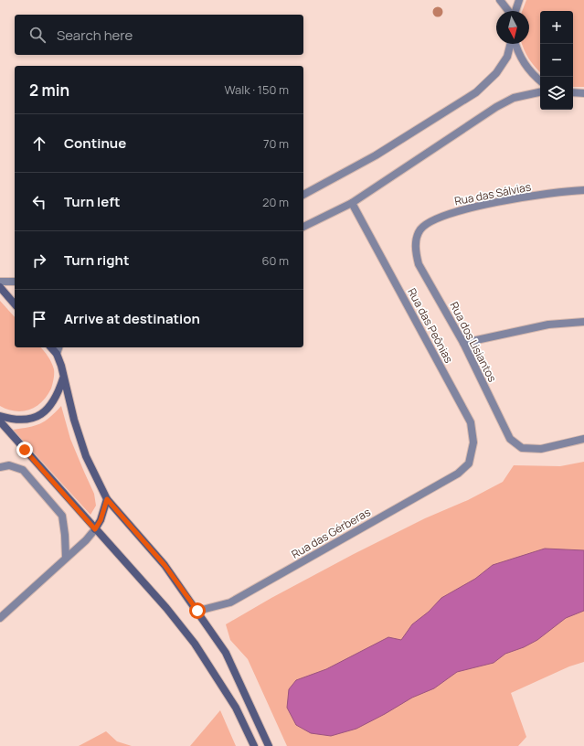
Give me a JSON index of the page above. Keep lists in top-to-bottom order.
{
  "streets": {
    "street": [
      "Rua das Sálvias",
      "Rua das Peônias",
      "Rua dos Lisiantos",
      "Rua das Gérberas"
    ]
  },
  "crossings": [
    ["Rua das Sálvias", "Rua dos Lisiantos"],
    ["Rua das Peônias", "Rua das Gérberas"]
  ],
  "north": "bottom",
  "page": {
    "map_buttons": ["+", "−"],
    "search": "Search here",
    "heading": ["2 min", "Walk · 150 m"],
    "list": [
      ["Continue", "70 m"],
      ["Turn left", "20 m"],
      ["Turn right", "60 m"],
      "Arrive at destination"
    ]
  }
}
